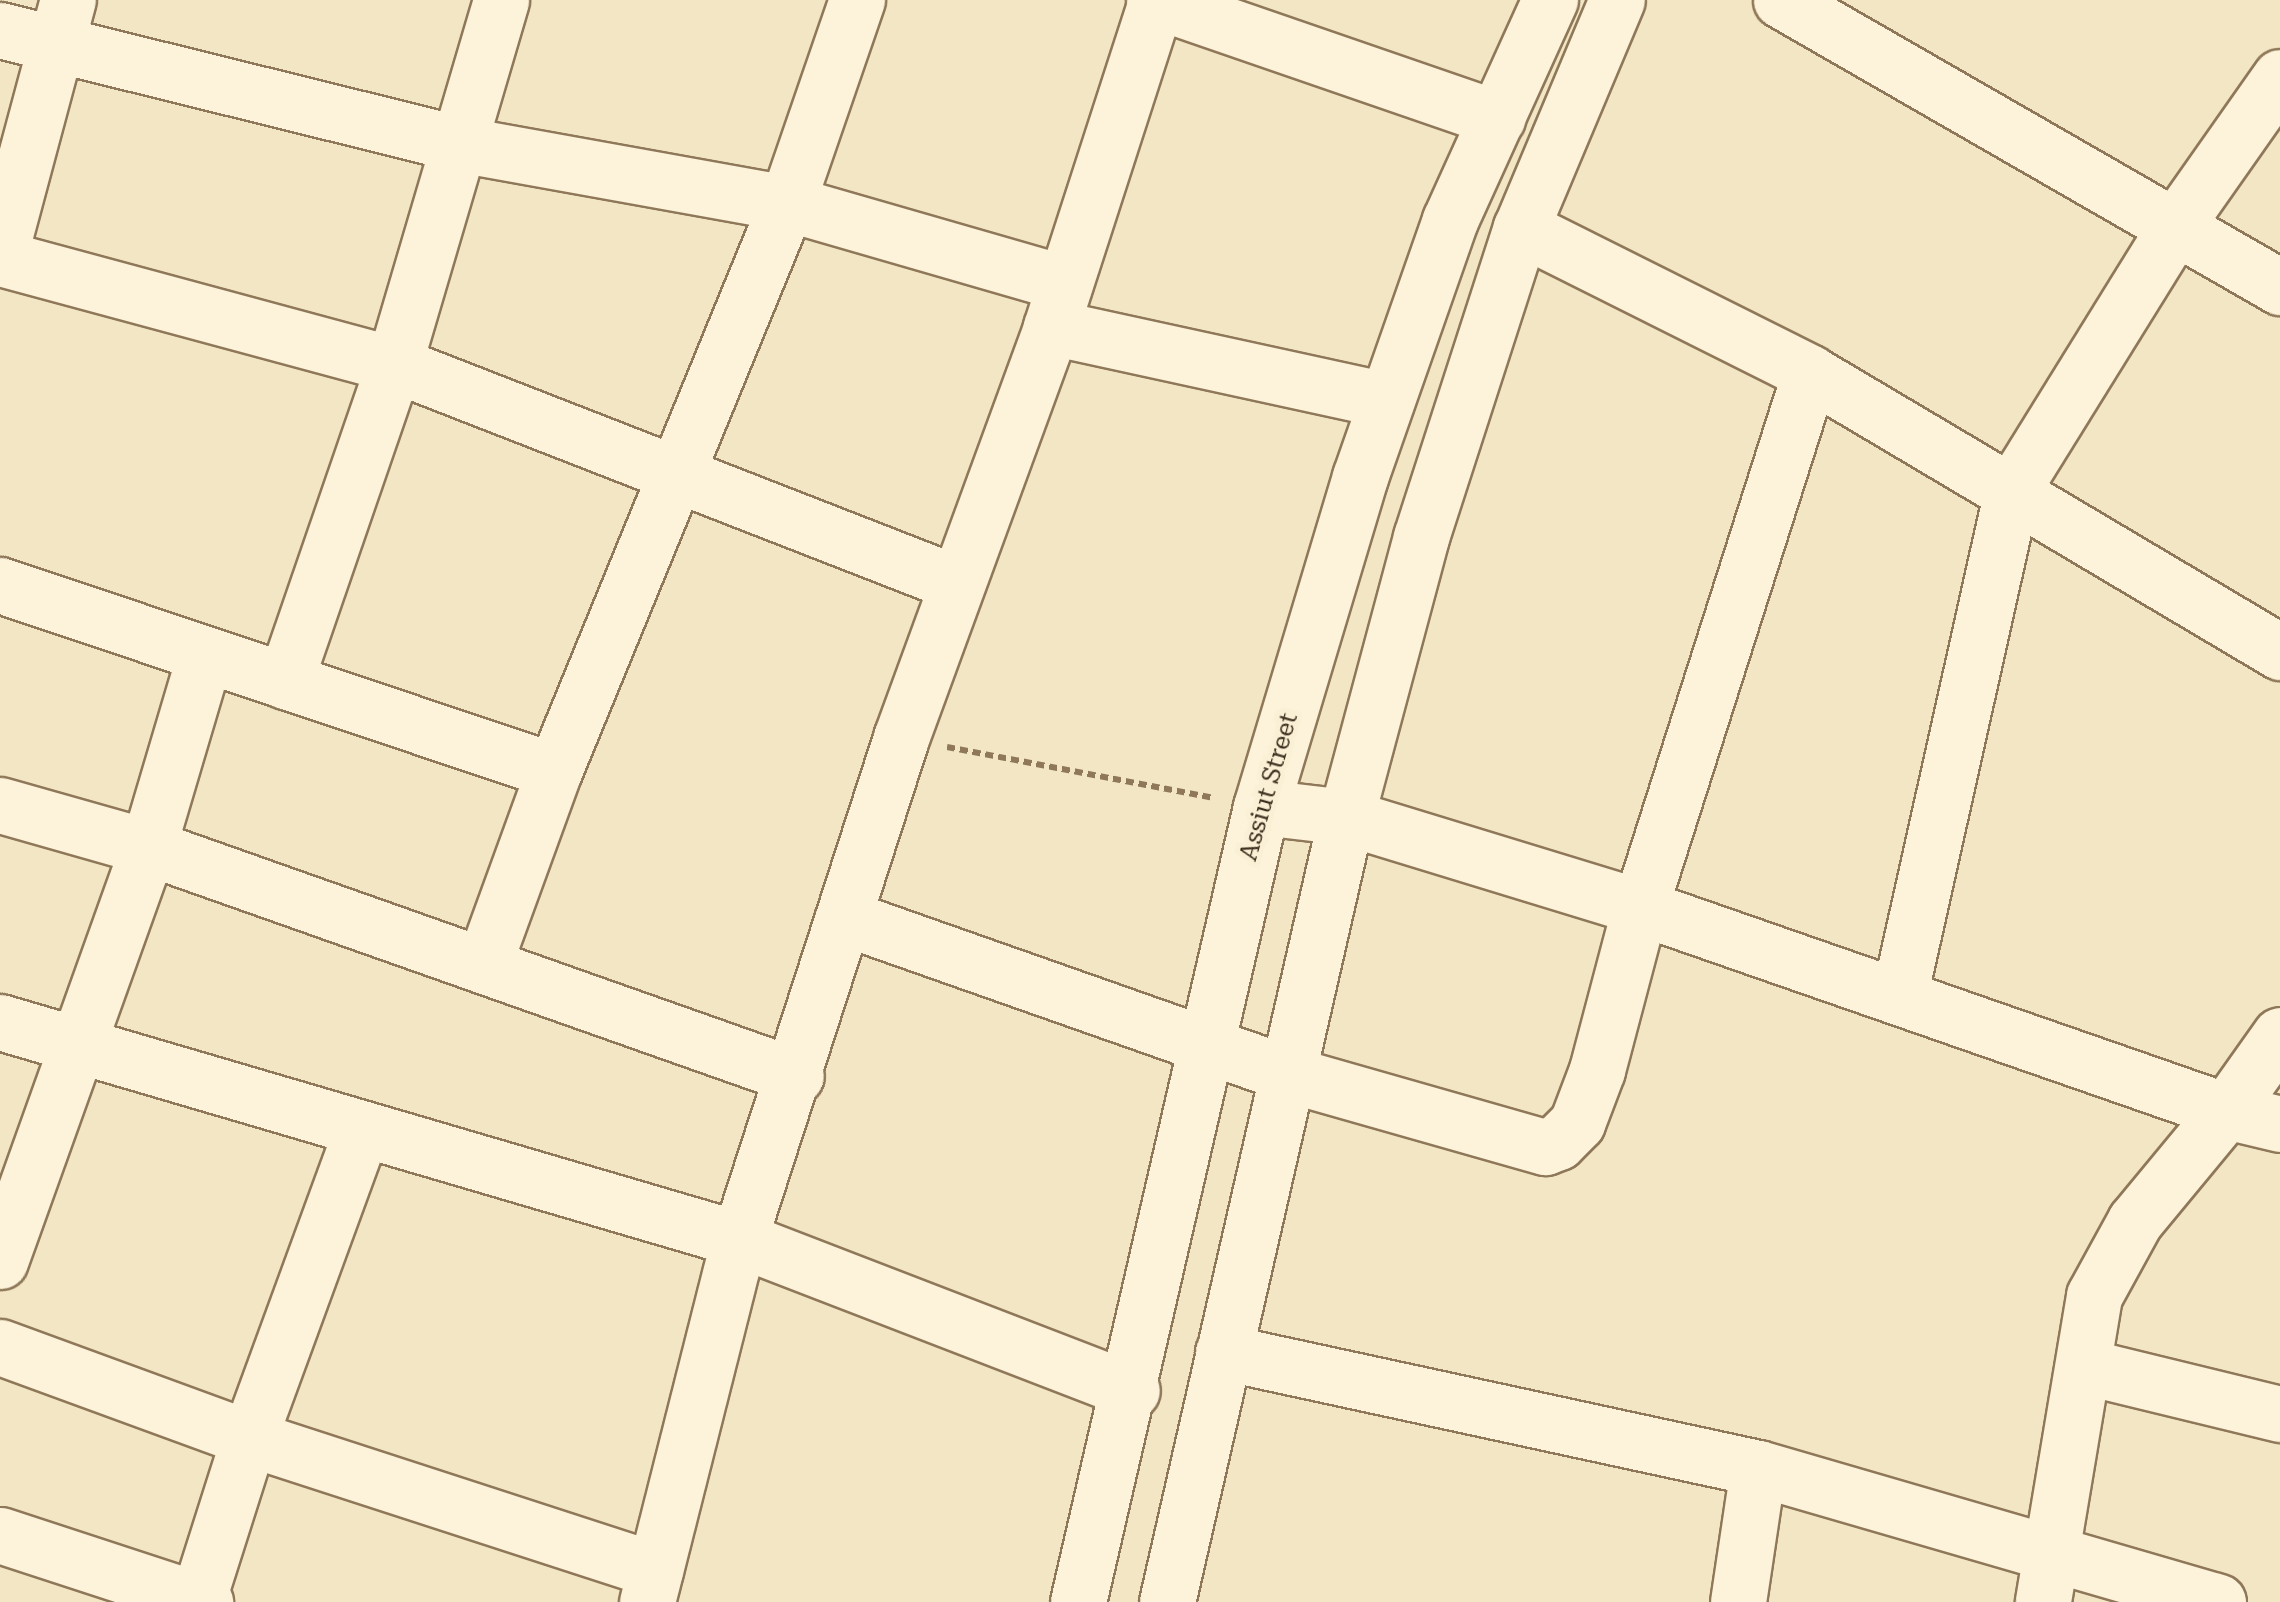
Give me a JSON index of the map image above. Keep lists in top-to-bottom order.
{
  "streets": {
    "street": ["Assiut Street"]
  }
}
